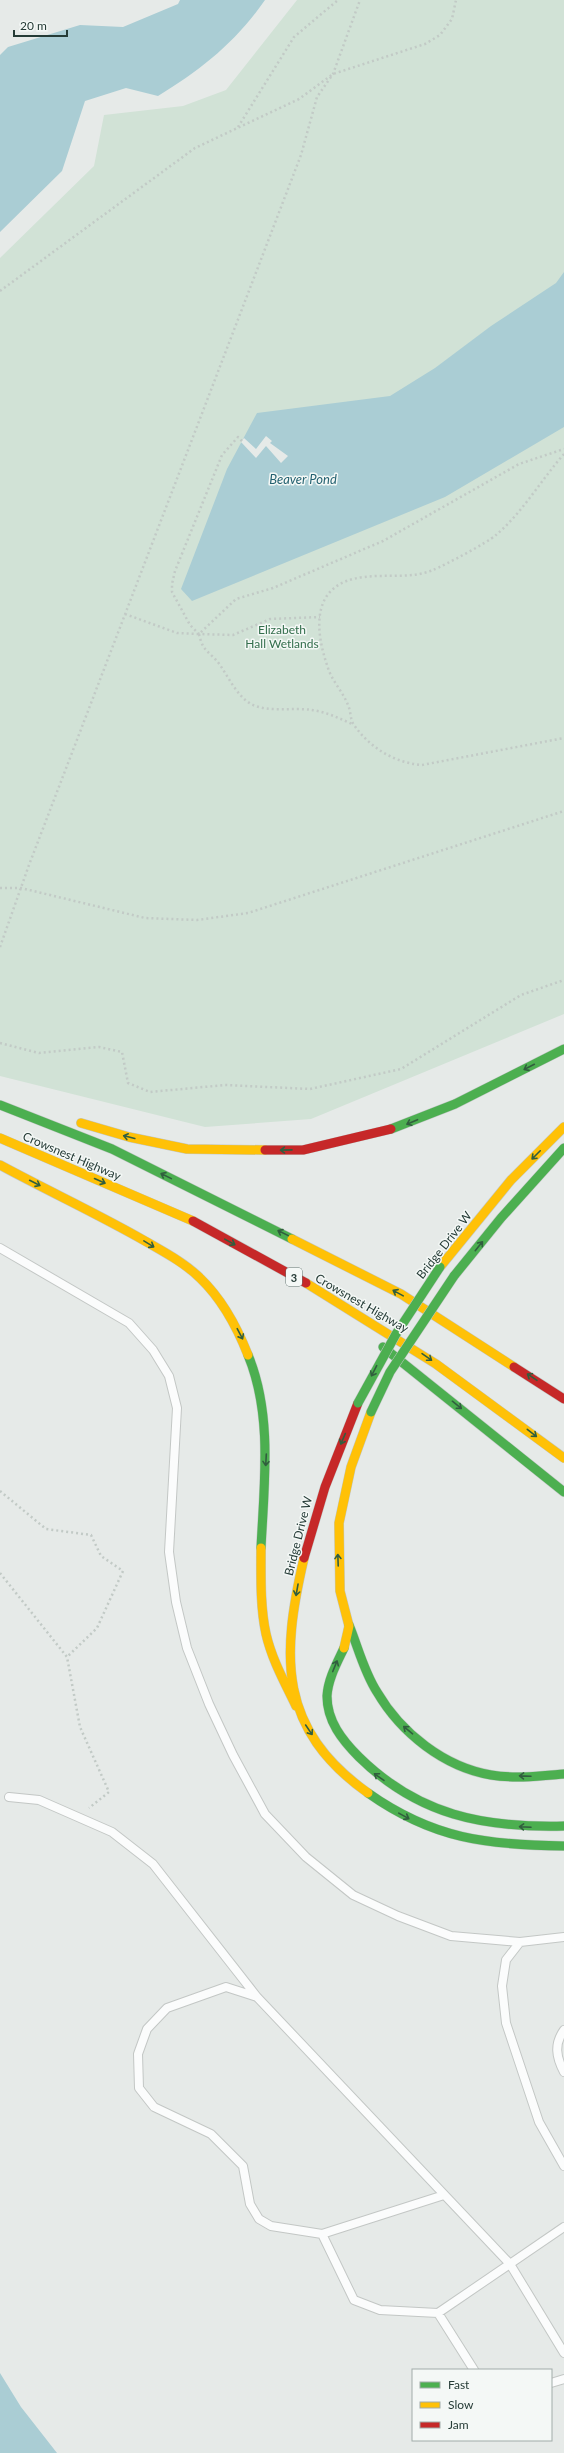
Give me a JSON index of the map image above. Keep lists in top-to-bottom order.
{
  "streets": {
    "main road": ["Crowsnest Highway", "Bridge Drive W", "3"]
  },
  "water": ["Beaver Pond"],
  "parks": ["Elizabeth Hall Wetlands"],
  "legend": ["Fast", "Slow", "Jam"],
  "scale_bar": "20 m"
}
